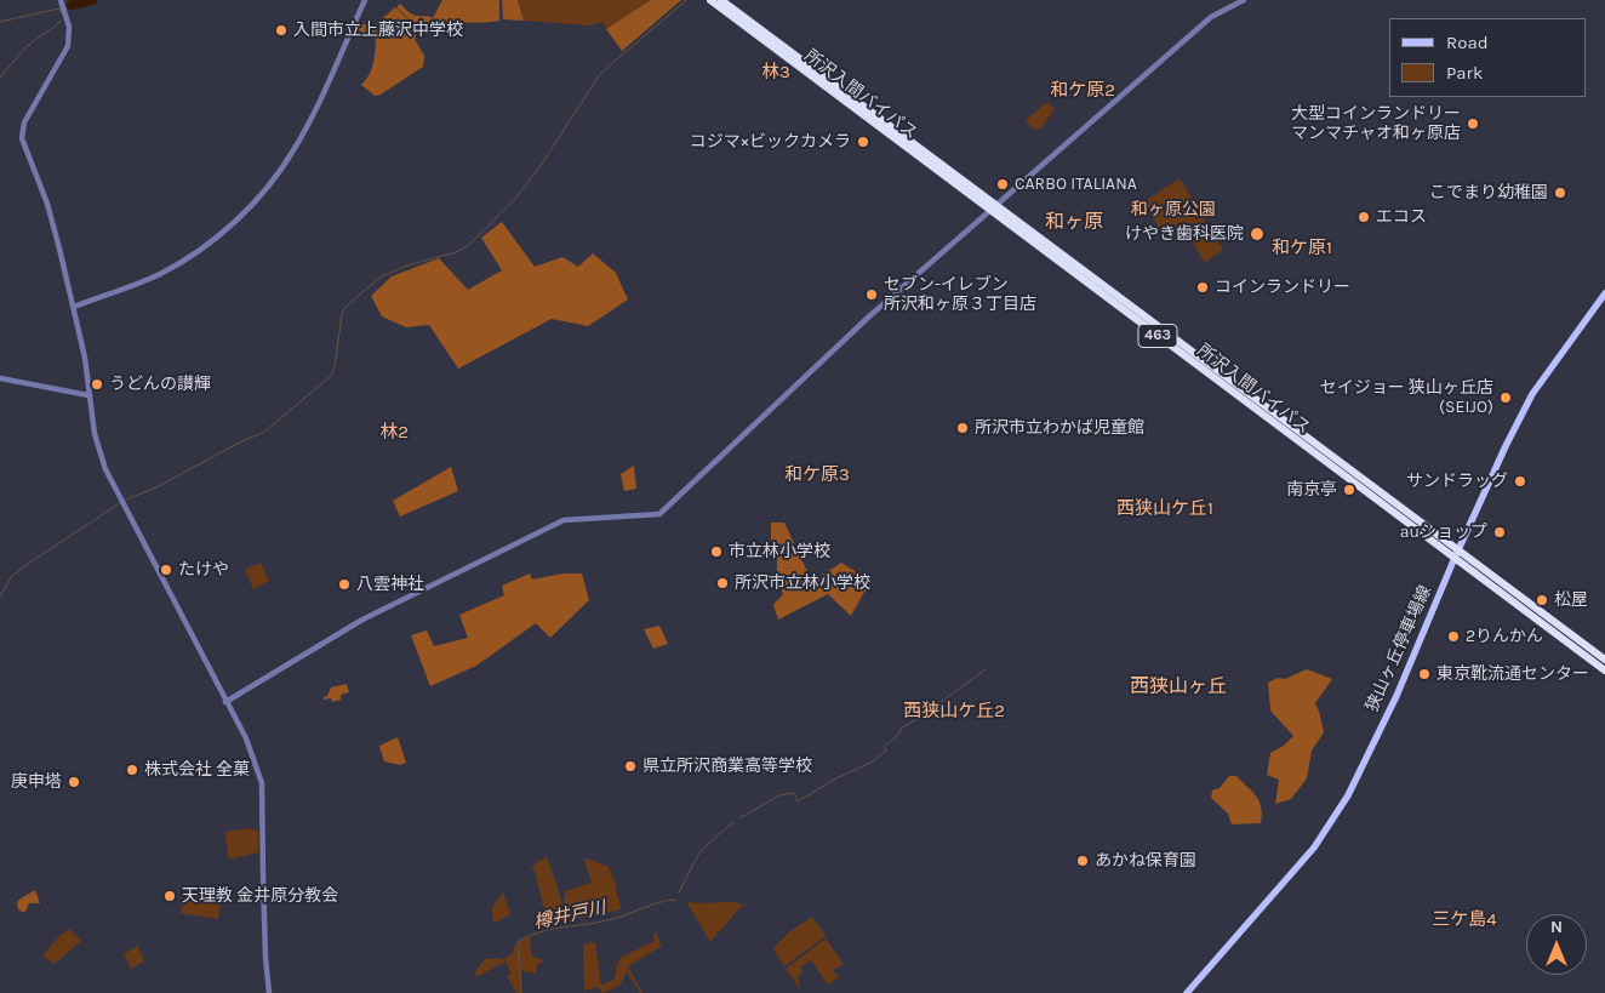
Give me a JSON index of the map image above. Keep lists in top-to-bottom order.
{
  "streets": {
    "highway": ["所沢入間バイパス", "463"],
    "main road": ["狭山ヶ丘停車場線"]
  },
  "crossings": [
    ["所沢入間バイパス", "狭山ヶ丘停車場線"]
  ],
  "districts": [
    "林3",
    "和ケ原2",
    "和ヶ原",
    "和ケ原1",
    "林2",
    "和ケ原3",
    "西狭山ケ丘1",
    "西狭山ヶ丘",
    "西狭山ケ丘2",
    "三ケ島4"
  ],
  "water": ["樽井戸川"],
  "parks": ["和ヶ原公園"],
  "places": [
    "入間市立上藤沢中学校",
    "大型コインランドリー マンマチャオ和ヶ原店",
    "コジマ×ビックカメラ",
    "CARBO ITALIANA",
    "こでまり幼稚園",
    "エコス",
    "けやき歯科医院",
    "コインランドリー",
    "セブン-イレブン 所沢和ヶ原３丁目店",
    "うどんの讃輝",
    "セイジョー 狭山ヶ丘店 (SEIJO)",
    "所沢市立わかば児童館",
    "サンドラッグ",
    "南京亭",
    "auショップ",
    "市立林小学校",
    "たけや",
    "所沢市立林小学校",
    "八雲神社",
    "松屋",
    "2りんかん",
    "東京靴流通センター",
    "県立所沢商業高等学校",
    "株式会社 全菓",
    "庚申塔",
    "あかね保育園",
    "天理教 金井原分教会"
  ],
  "legend": ["Road", "Park"],
  "north": "top"
}
